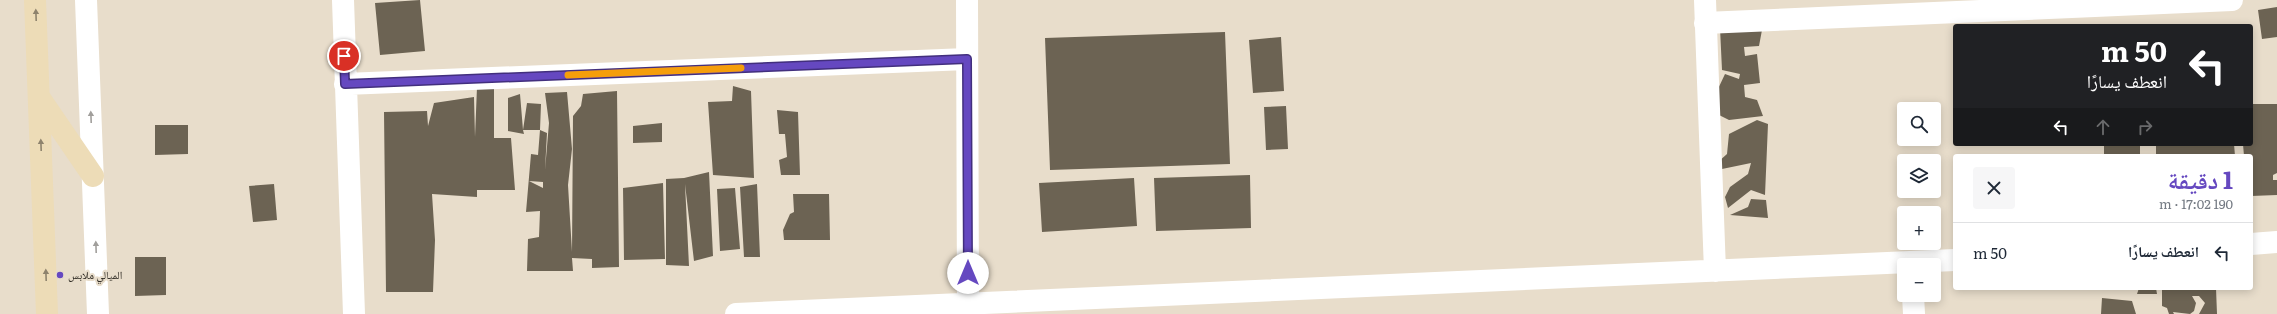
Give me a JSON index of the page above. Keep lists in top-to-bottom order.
{
  "places": ["الميالي ملابس"],
  "page": {
    "turn": ["50 m", "انعطف يسارًا"],
    "map_buttons": ["+", "−"],
    "heading": ["1 دقيقة", "190 m · 17:02"],
    "list": [
      {
        "name": "انعطف يسارًا",
        "value": "50 m"
      }
    ]
  }
}
